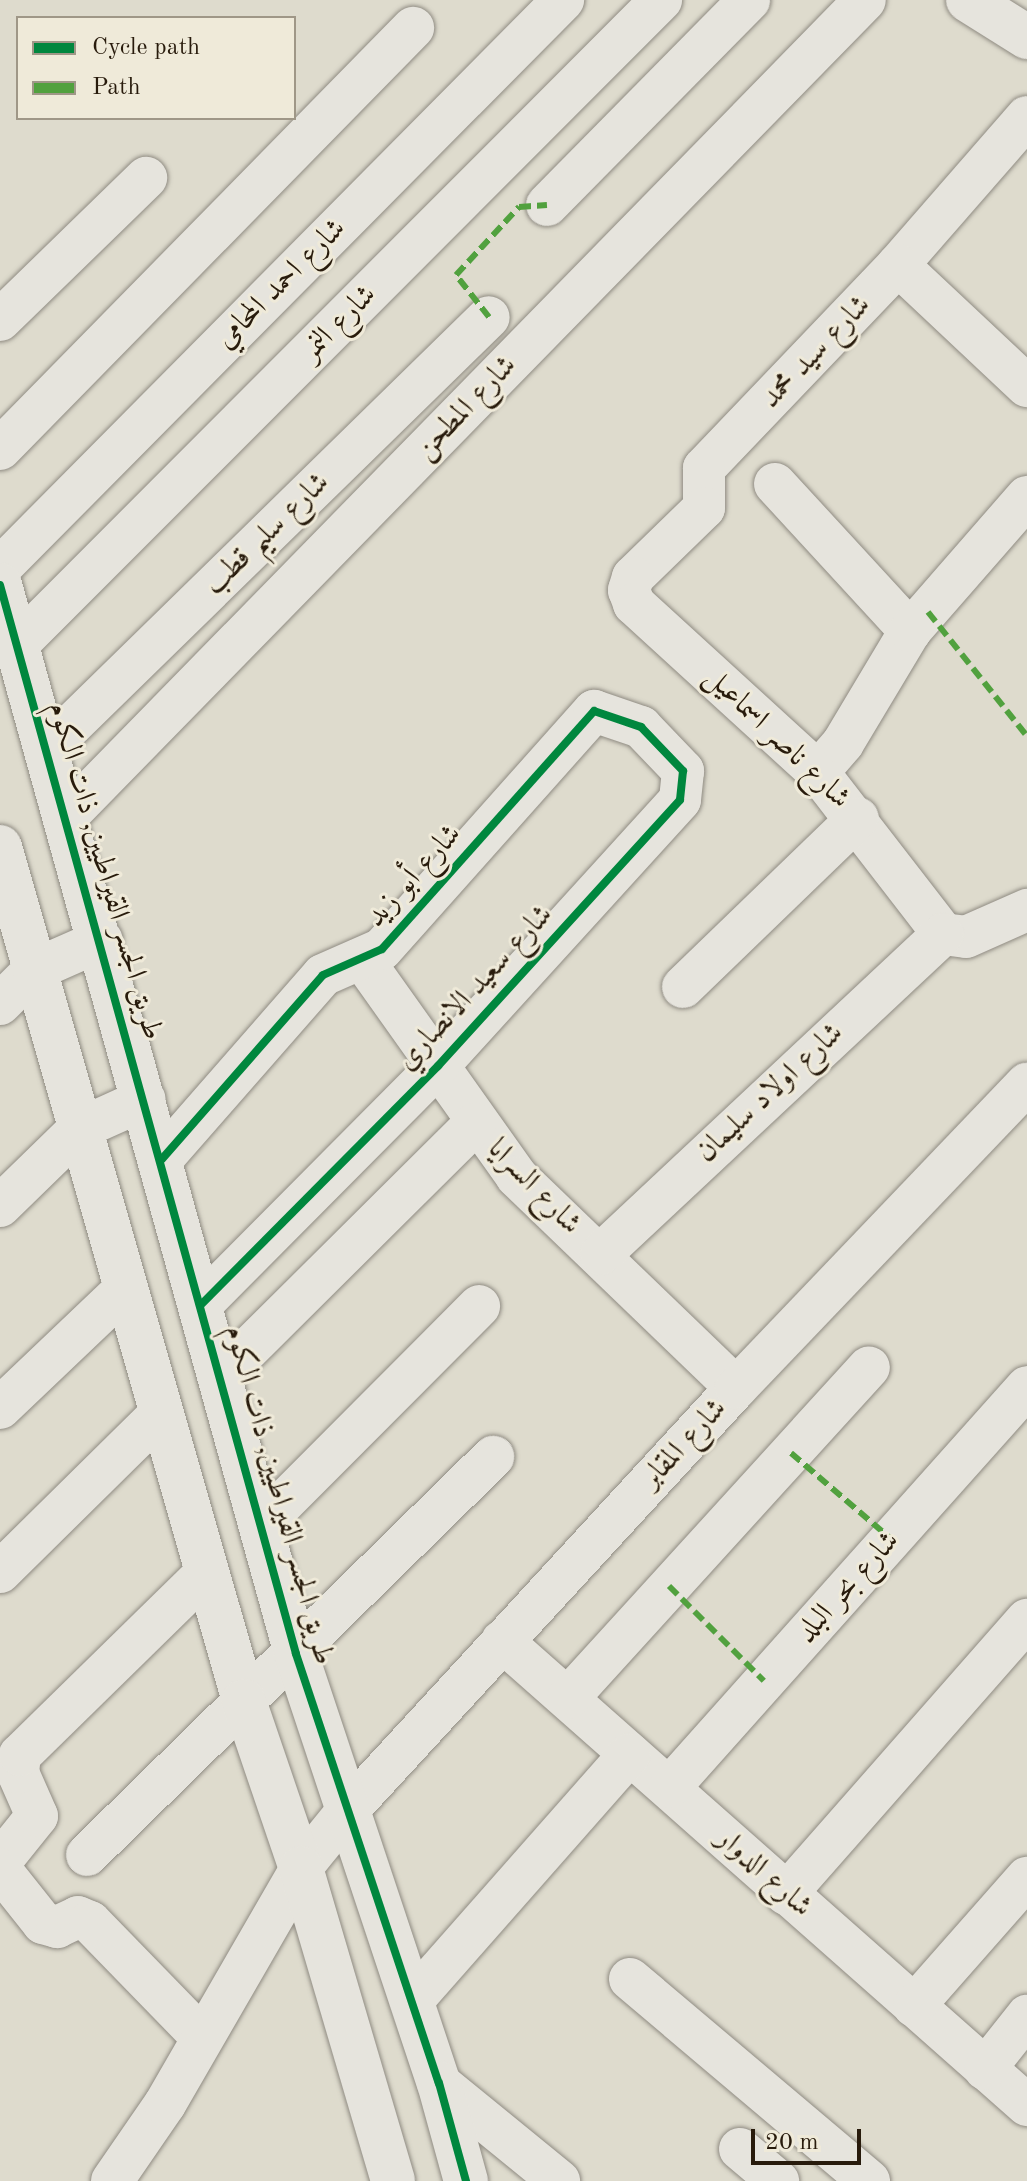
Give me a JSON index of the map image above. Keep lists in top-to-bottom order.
{
  "streets": {
    "street": [
      "شارع احمد المحامي",
      "شارع النمر",
      "شارع سيد محمد",
      "شارع المطحن",
      "شارع سليم قطب",
      "شارع ناصر اسماعيل",
      "طريق الجسر القيراطيين, ذات الكوم",
      "شارع أبو زيد",
      "شارع سعيد الانصاري",
      "شارع اولاد سليمان",
      "شارع السرايا",
      "شارع المقابر",
      "شارع بحر البلد",
      "شارع الدوار"
    ]
  },
  "crossings": [
    ["شارع النمر", "طريق الجسر القيراطيين, ذات الكوم"],
    ["شارع سيد محمد", "شارع ناصر اسماعيل"],
    ["شارع المطحن", "طريق الجسر القيراطيين, ذات الكوم"],
    ["شارع سليم قطب", "طريق الجسر القيراطيين, ذات الكوم"],
    ["شارع ناصر اسماعيل", "شارع اولاد سليمان"],
    ["طريق الجسر القيراطيين, ذات الكوم", "شارع أبو زيد"],
    ["طريق الجسر القيراطيين, ذات الكوم", "شارع سعيد الانصاري"],
    ["طريق الجسر القيراطيين, ذات الكوم", "شارع المقابر"],
    ["شارع أبو زيد", "شارع سعيد الانصاري"],
    ["شارع أبو زيد", "شارع السرايا"],
    ["شارع سعيد الانصاري", "شارع السرايا"],
    ["شارع اولاد سليمان", "شارع السرايا"],
    ["شارع السرايا", "شارع المقابر"],
    ["شارع المقابر", "شارع الدوار"],
    ["شارع بحر البلد", "شارع الدوار"]
  ],
  "legend": ["Cycle path", "Path"],
  "scale_bar": "20 m"
}
